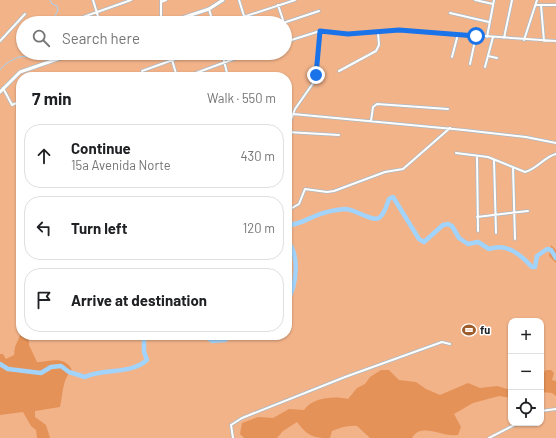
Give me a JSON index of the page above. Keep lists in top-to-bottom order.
{
  "places": {
    "sports": ["fu"]
  },
  "page": {
    "search": "Search here",
    "heading": ["7 min", "Walk · 550 m"],
    "list": [
      ["Continue", "15a Avenida Norte", "430 m"],
      ["Turn left", "120 m"],
      "Arrive at destination"
    ],
    "map_buttons": ["+", "−"]
  }
}
